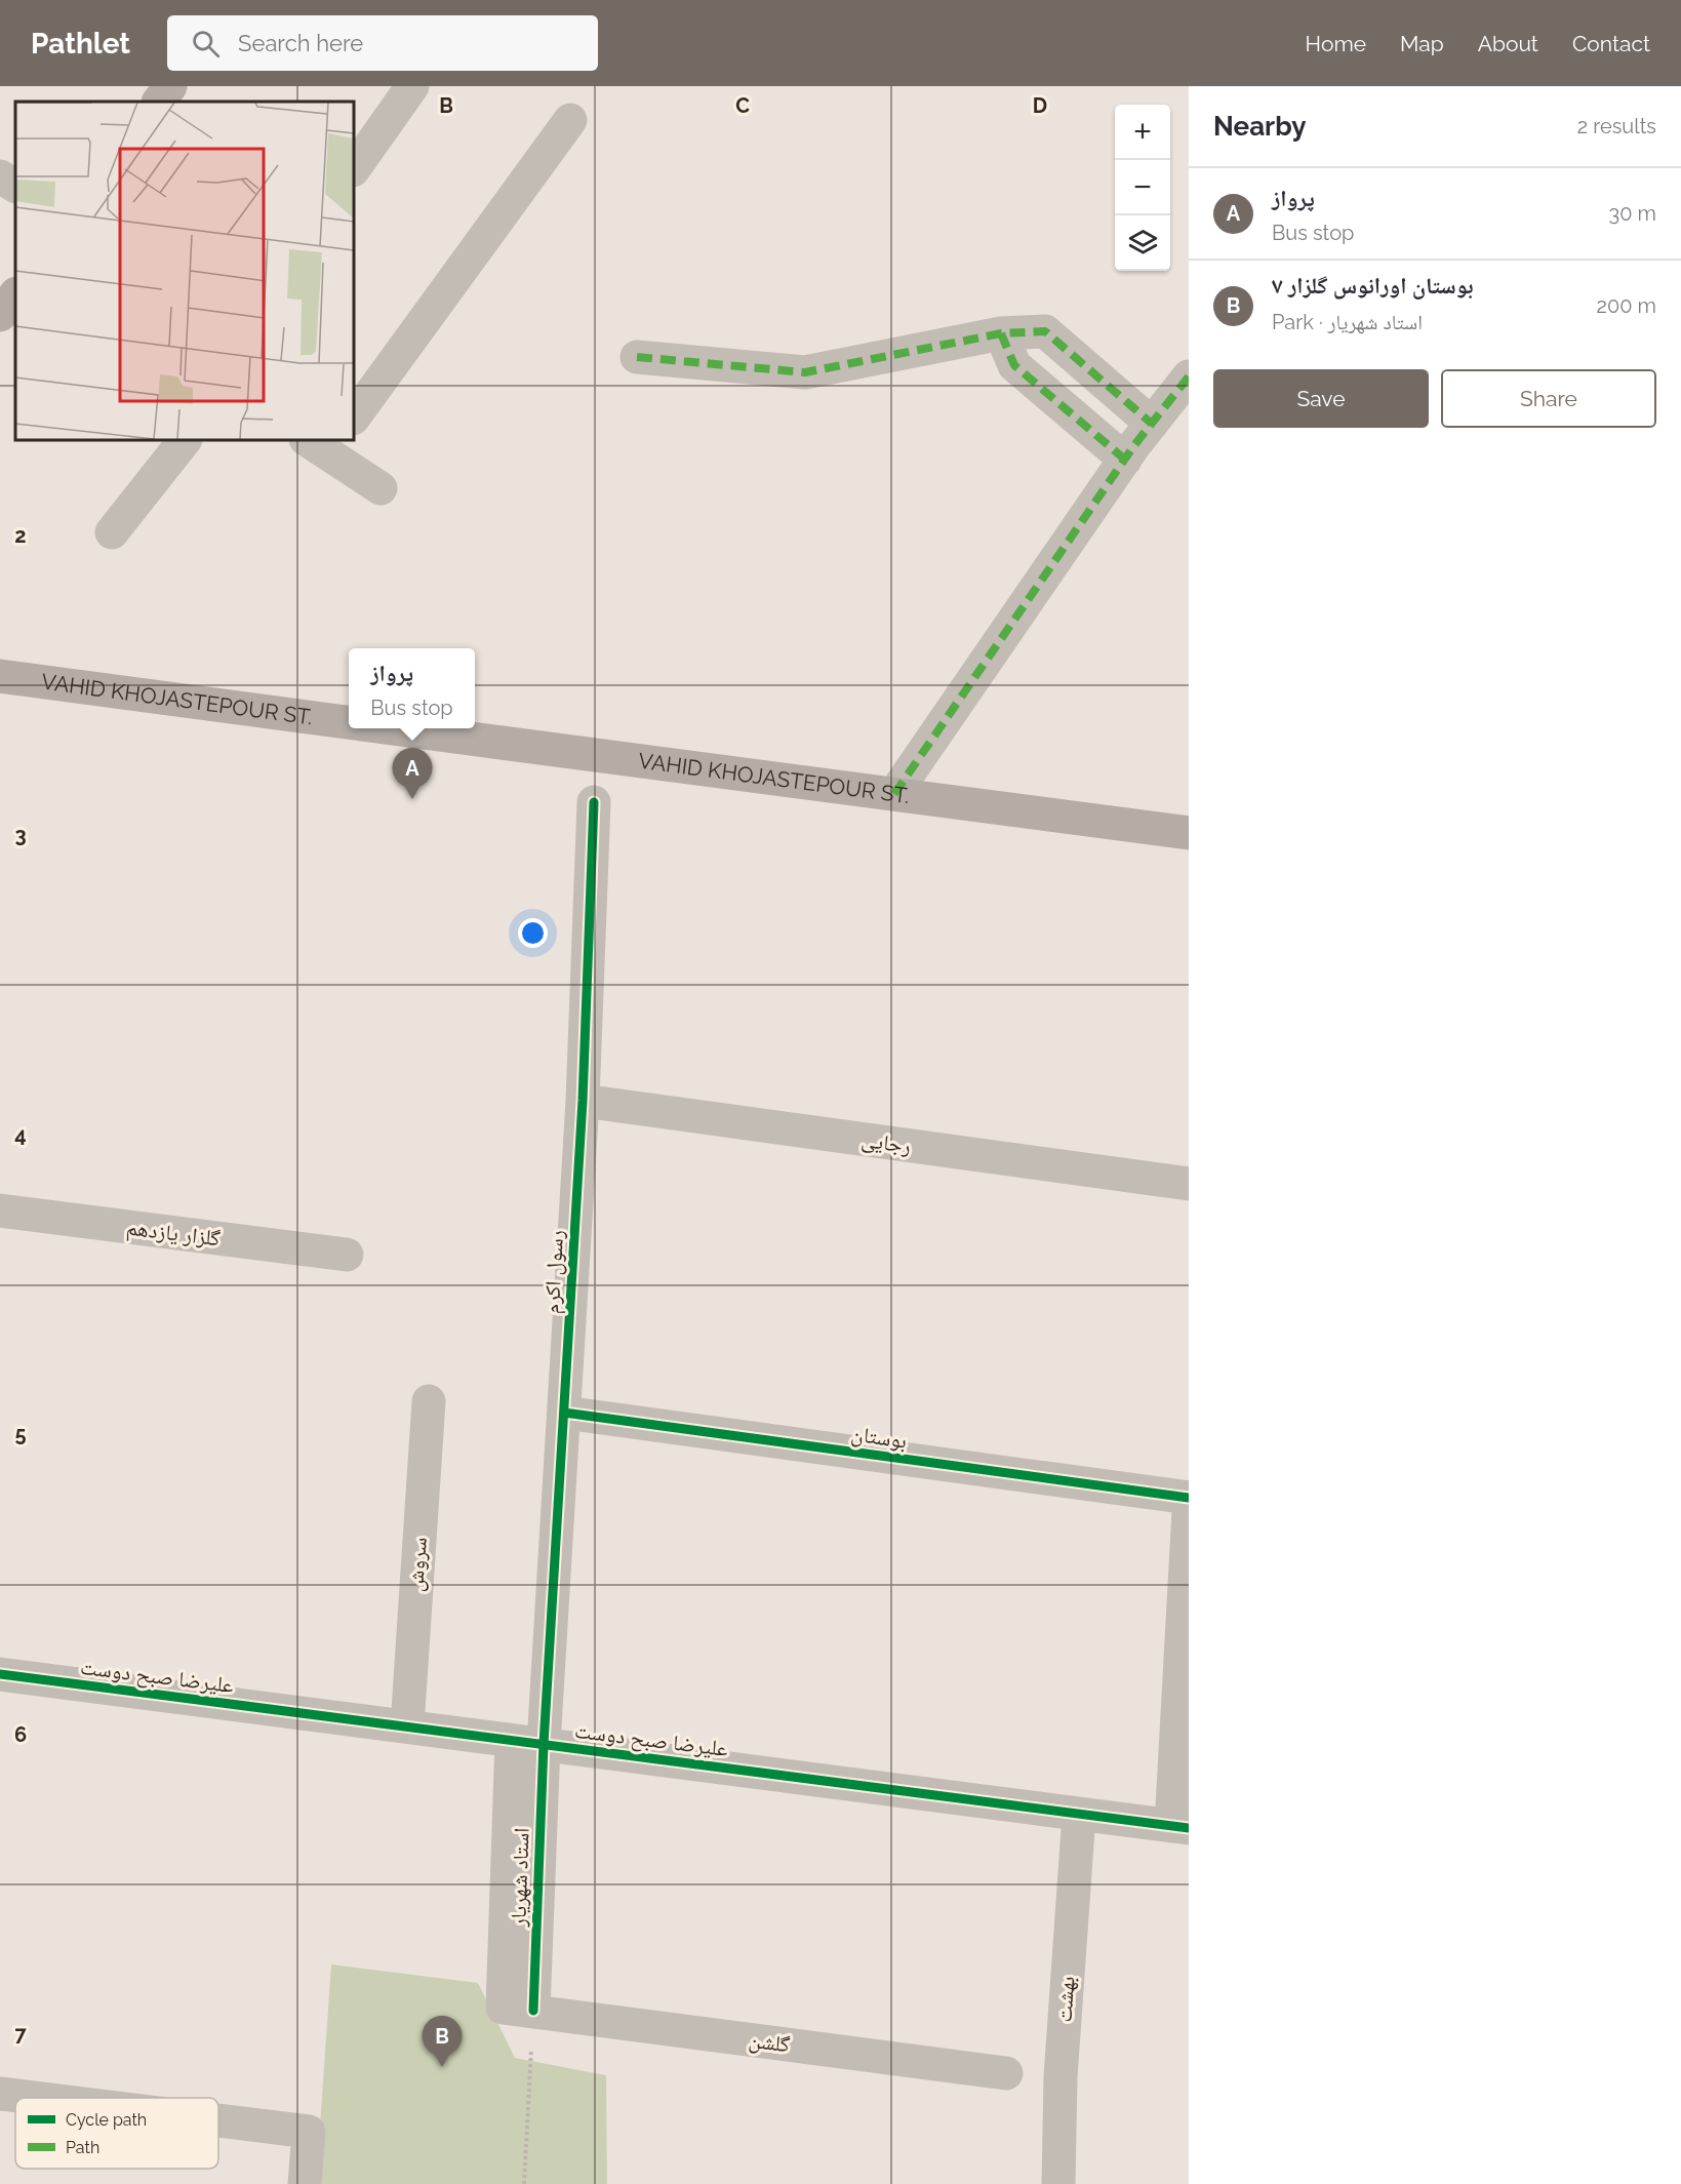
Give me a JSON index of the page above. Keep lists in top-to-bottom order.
{
  "streets": {
    "main road": ["VAHID KHOJASTEPOUR ST."],
    "street": [
      "رجایی",
      "گلزار یازدهم",
      "رسول اکرم",
      "بوستان",
      "سروش",
      "علیرضا صبح دوست",
      "استاد شهریار",
      "بهشت",
      "گلشن"
    ]
  },
  "crossings": [
    ["رجایی", "رسول اکرم"],
    ["رسول اکرم", "بوستان"],
    ["رسول اکرم", "علیرضا صبح دوست"],
    ["رسول اکرم", "استاد شهریار"],
    ["سروش", "علیرضا صبح دوست"],
    ["علیرضا صبح دوست", "استاد شهریار"],
    ["علیرضا صبح دوست", "بهشت"],
    ["استاد شهریار", "گلشن"]
  ],
  "legend": ["Cycle path", "Path"],
  "page": {
    "header": "Pathlet",
    "search": "Search here",
    "nav": [
      "Home",
      "Map",
      "About",
      "Contact"
    ],
    "heading": ["Nearby", "2 results"],
    "map_buttons": ["+", "−"],
    "list": [
      {
        "mark": "A",
        "name": "پرواز",
        "note": "Bus stop",
        "value": "30 m"
      },
      {
        "mark": "B",
        "name": "بوستان اورانوس گلزار ۷",
        "note": "Park · استاد شهریار",
        "value": "200 m"
      }
    ],
    "buttons": ["Save", "Share"],
    "popup": ["پرواز", "Bus stop"],
    "pins": ["A", "B"]
  },
  "grid": {
    "columns": ["B", "C", "D"],
    "rows": [
      "2",
      "3",
      "4",
      "5",
      "6",
      "7"
    ]
  }
}
